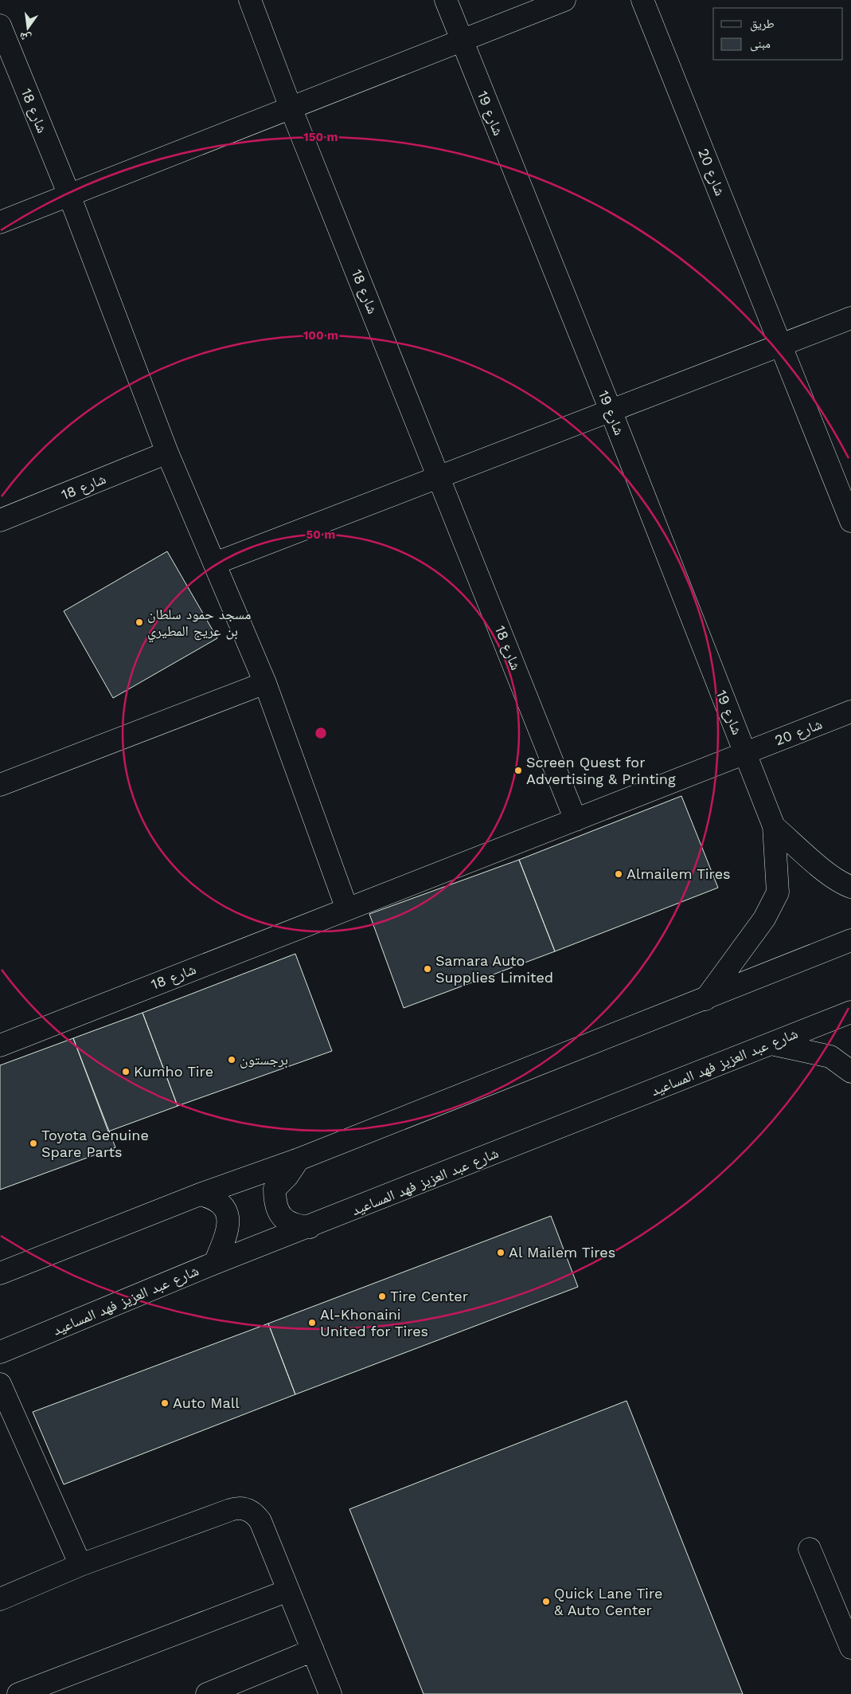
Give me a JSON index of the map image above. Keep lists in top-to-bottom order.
{
  "streets": {
    "street": [
      "شارع 18",
      "شارع 19",
      "شارع 20",
      "شارع عبد العزيز فهد المساعيد"
    ]
  },
  "crossings": [
    ["شارع 18", "شارع 19"],
    ["شارع 18", "شارع 20"],
    ["شارع 19", "شارع 20"]
  ],
  "places": [
    "مسجد حمود سلطان بن عريج المطيري",
    "Screen Quest for Advertising & Printing",
    "Almailem Tires",
    "Samara Auto Supplies Limited",
    "برجستون",
    "Kumho Tire",
    "Toyota Genuine Spare Parts",
    "Al Mailem Tires",
    "Tire Center",
    "Al-Khonaini United for Tires",
    "Auto Mall",
    "Quick Lane Tire & Auto Center"
  ],
  "legend": ["طريق", "مبنى"],
  "north": "bottom",
  "rings": ["150 m", "100 m", "50 m"]
}
